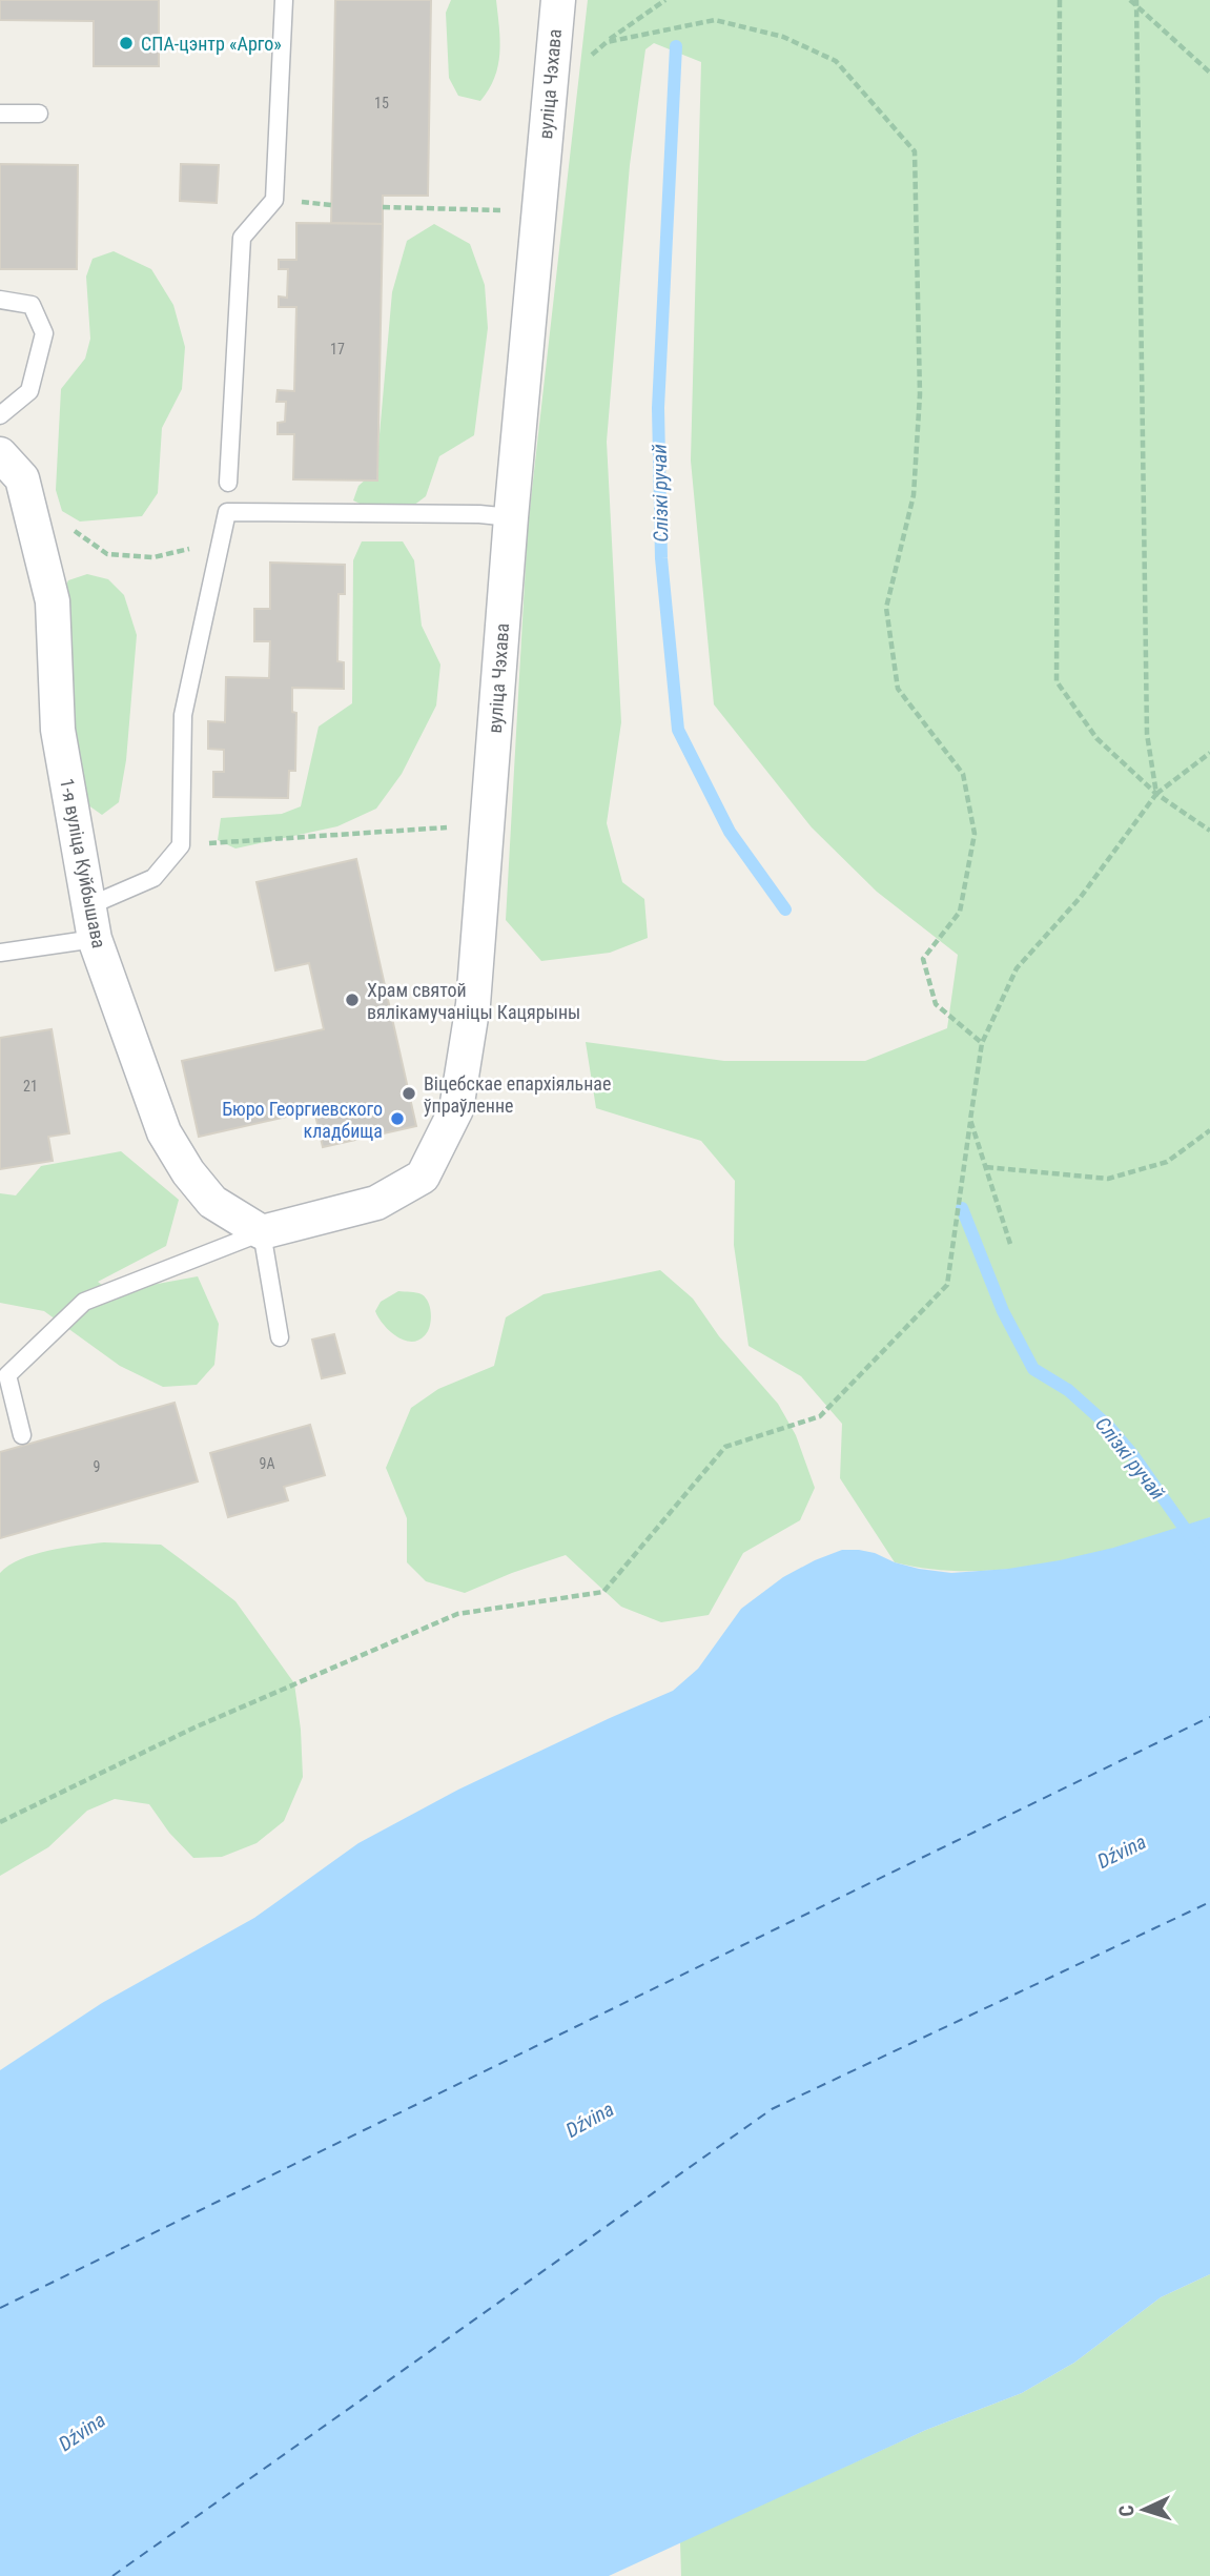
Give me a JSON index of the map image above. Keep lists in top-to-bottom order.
{
  "streets": {
    "street": ["вуліца Чэхава", "1-я вуліца Куйбышава"]
  },
  "crossings": [
    ["вуліца Чэхава", "1-я вуліца Куйбышава"]
  ],
  "water": ["Слізкі ручай", "Dźvina"],
  "places": [
    "СПА-цэнтр «Арго»",
    "Храм святой вялікамучаніцы Кацярыны",
    "Віцебскае епархіяльнае ўпраўленне",
    "Бюро Георгиевского кладбища"
  ],
  "house_numbers": [
    "15",
    "17",
    "21",
    "9А",
    "9"
  ],
  "north": "left"
}
